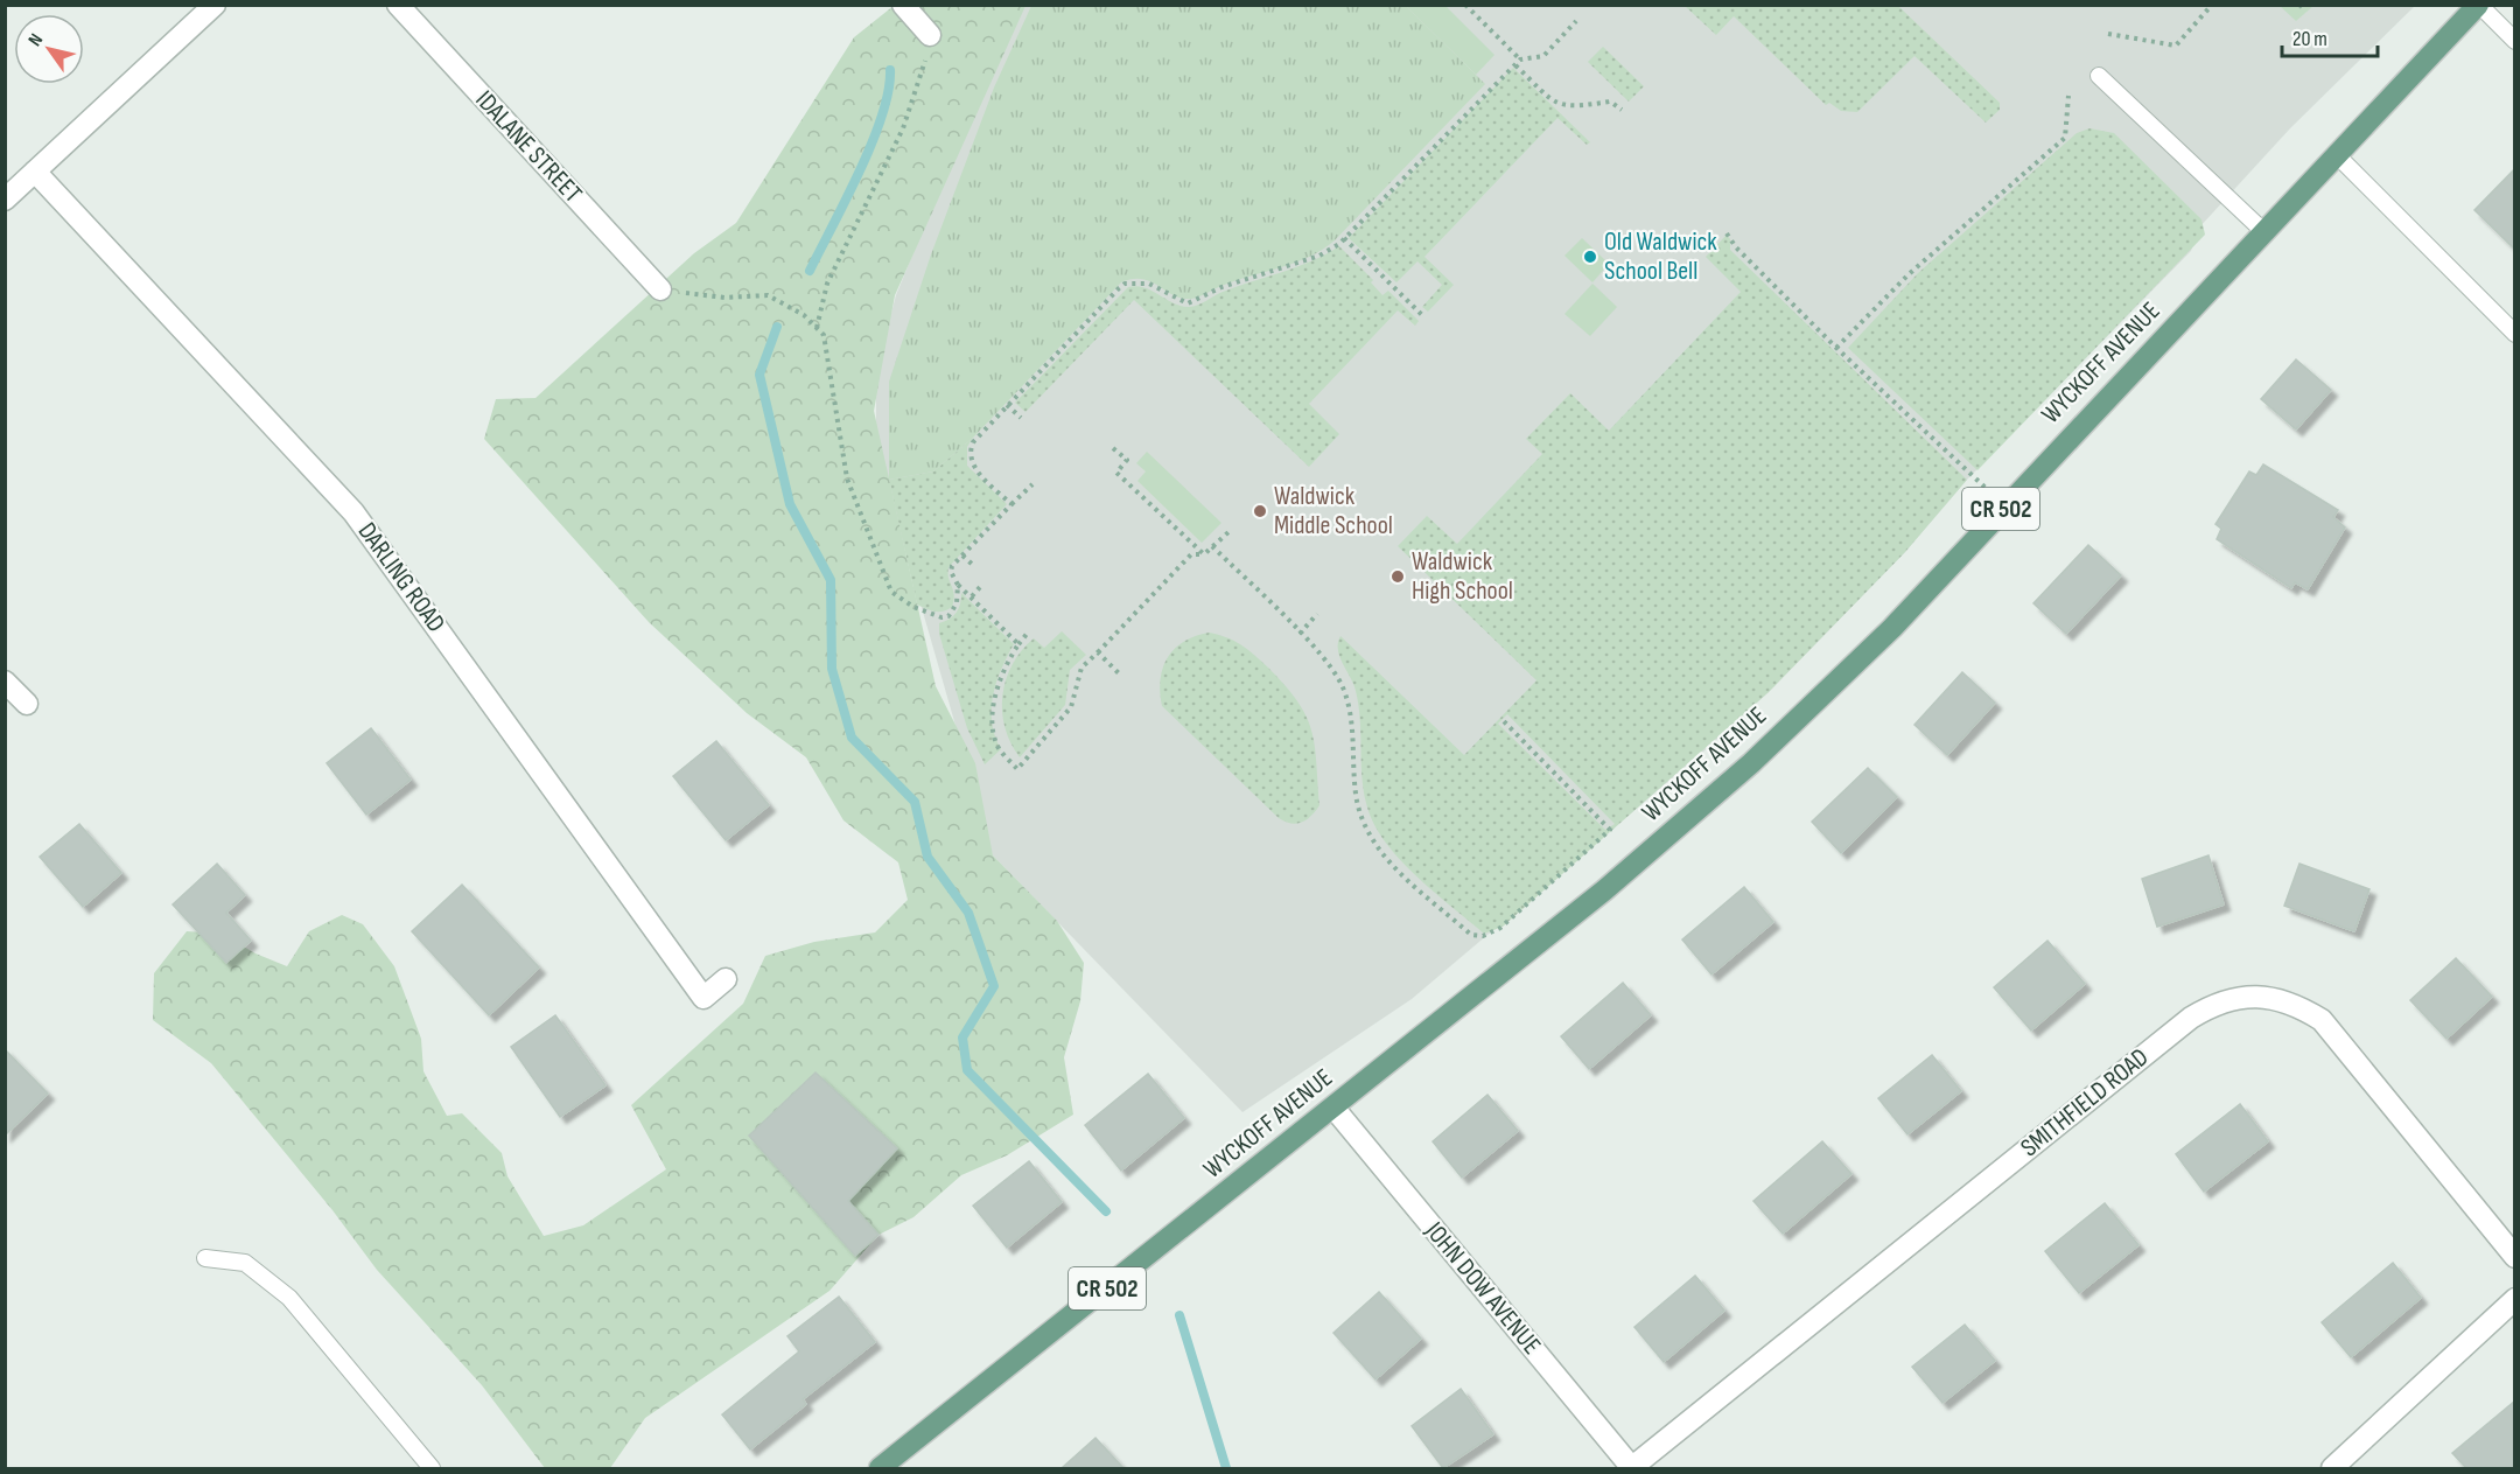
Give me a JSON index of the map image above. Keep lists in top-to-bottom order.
{
  "streets": {
    "main road": ["WYCKOFF AVENUE", "CR 502"],
    "street": [
      "IDALANE STREET",
      "DARLING ROAD",
      "SMITHFIELD ROAD",
      "JOHN DOW AVENUE"
    ]
  },
  "crossings": [
    ["WYCKOFF AVENUE", "JOHN DOW AVENUE"],
    ["SMITHFIELD ROAD", "JOHN DOW AVENUE"]
  ],
  "places": ["Old Waldwick School Bell", "Waldwick Middle School", "Waldwick High School"],
  "scale_bar": "20 m",
  "north": "top left"
}
